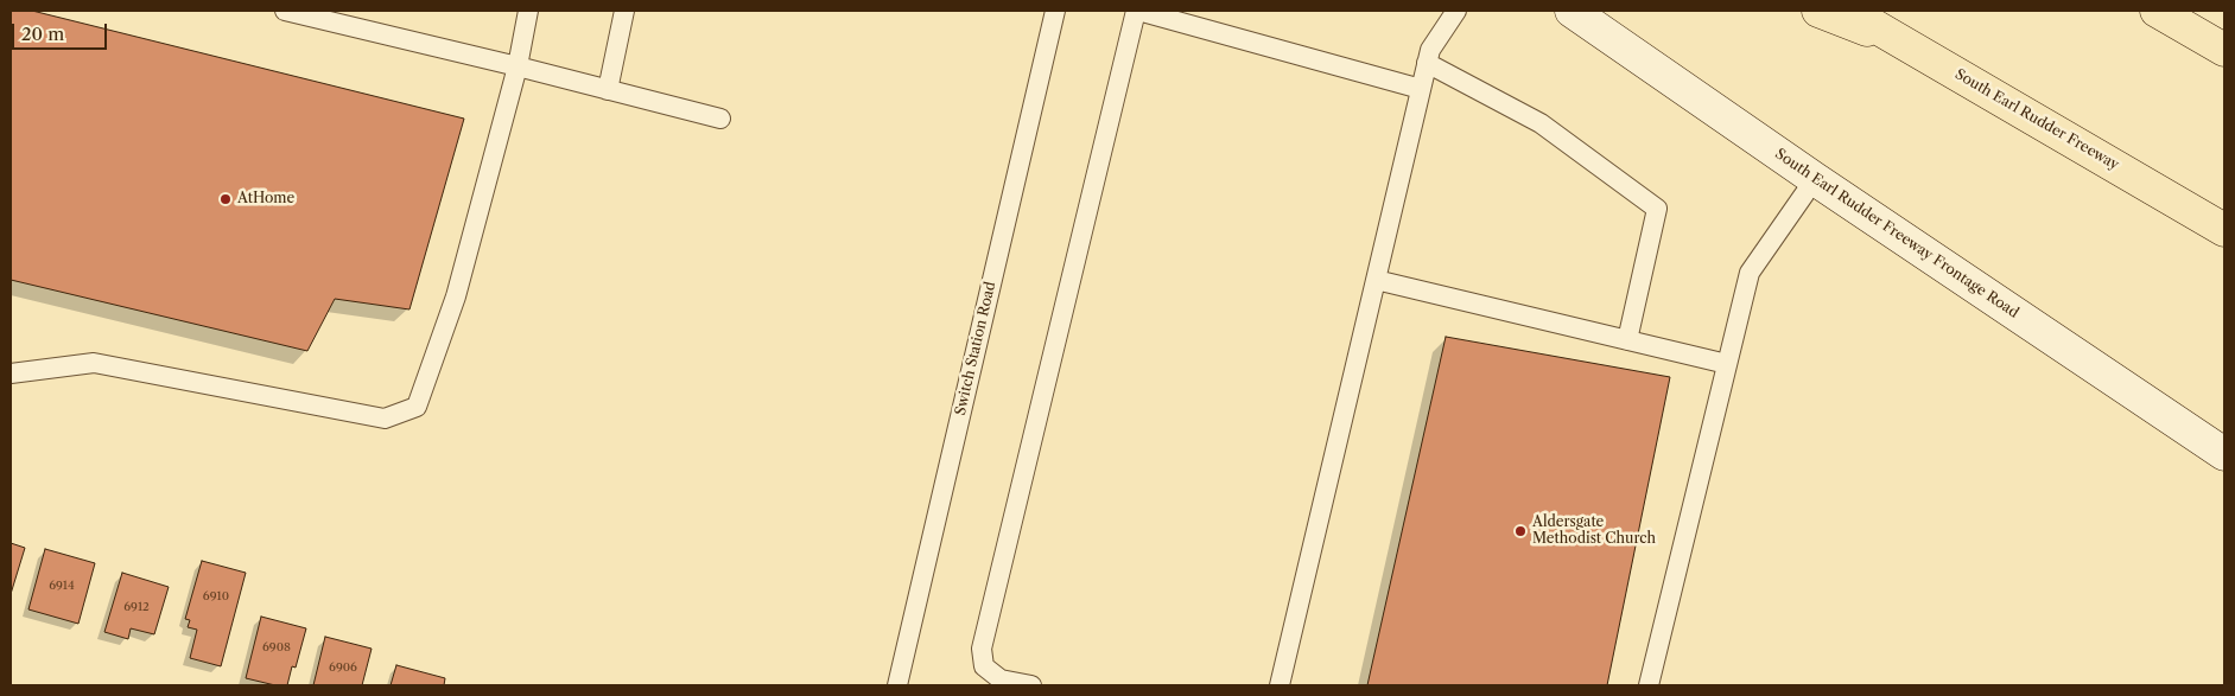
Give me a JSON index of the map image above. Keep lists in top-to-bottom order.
{
  "streets": {
    "highway": ["South Earl Rudder Freeway"],
    "main road": ["South Earl Rudder Freeway Frontage Road"],
    "lane": ["Switch Station Road"]
  },
  "places": ["AtHome", "Aldersgate Methodist Church"],
  "house_numbers": [
    "6914",
    "6910",
    "6912",
    "6908",
    "6906"
  ],
  "scale_bar": "20 m"
}
